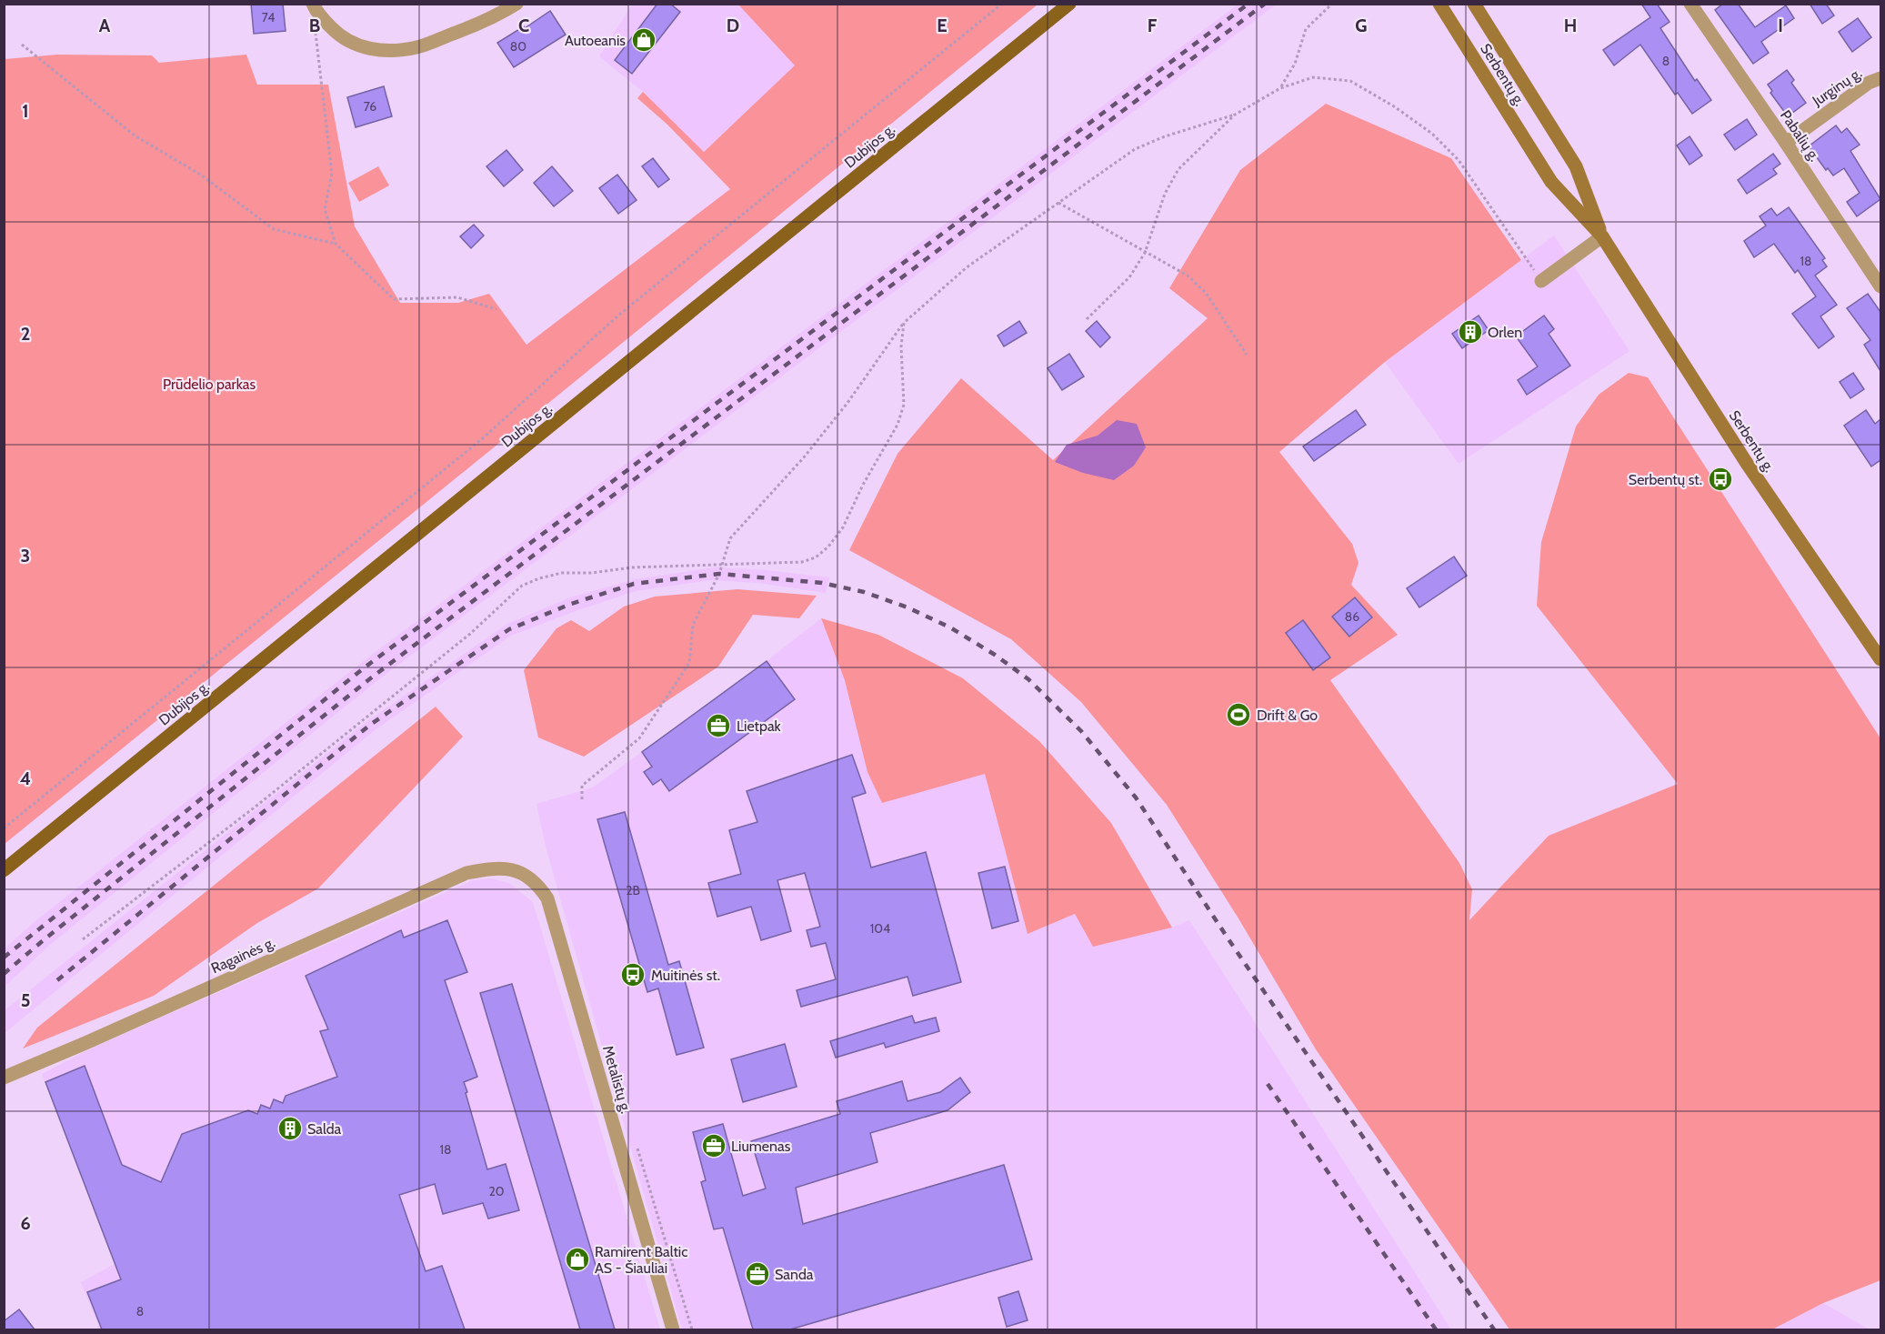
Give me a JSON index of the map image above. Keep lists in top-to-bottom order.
{
  "streets": {
    "main road": ["Serbentų g.", "Dubijos g."],
    "street": [
      "Jurginų g.",
      "Pabalių g.",
      "Ragainės g.",
      "Metalistų g."
    ]
  },
  "crossings": [
    ["Jurginų g.", "Pabalių g."],
    ["Ragainės g.", "Metalistų g."]
  ],
  "parks": ["Prūdelio parkas"],
  "places": {
    "shop": ["Autoeanis", "Ramirent Baltic AS - Šiauliai"],
    "building": ["Orlen", "Salda"],
    "bus stop": ["Serbentų st.", "Muitinės st."],
    "sports": ["Drift & Go"],
    "office": ["Lietpak", "Liumenas", "Sanda"]
  },
  "house_numbers": [
    "74",
    "80",
    "8",
    "76",
    "18",
    "86",
    "2B",
    "104",
    "18",
    "20",
    "8"
  ],
  "grid": {
    "columns": [
      "A",
      "B",
      "C",
      "D",
      "E",
      "F",
      "G",
      "H",
      "I"
    ],
    "rows": [
      "1",
      "2",
      "3",
      "4",
      "5",
      "6"
    ]
  }
}
